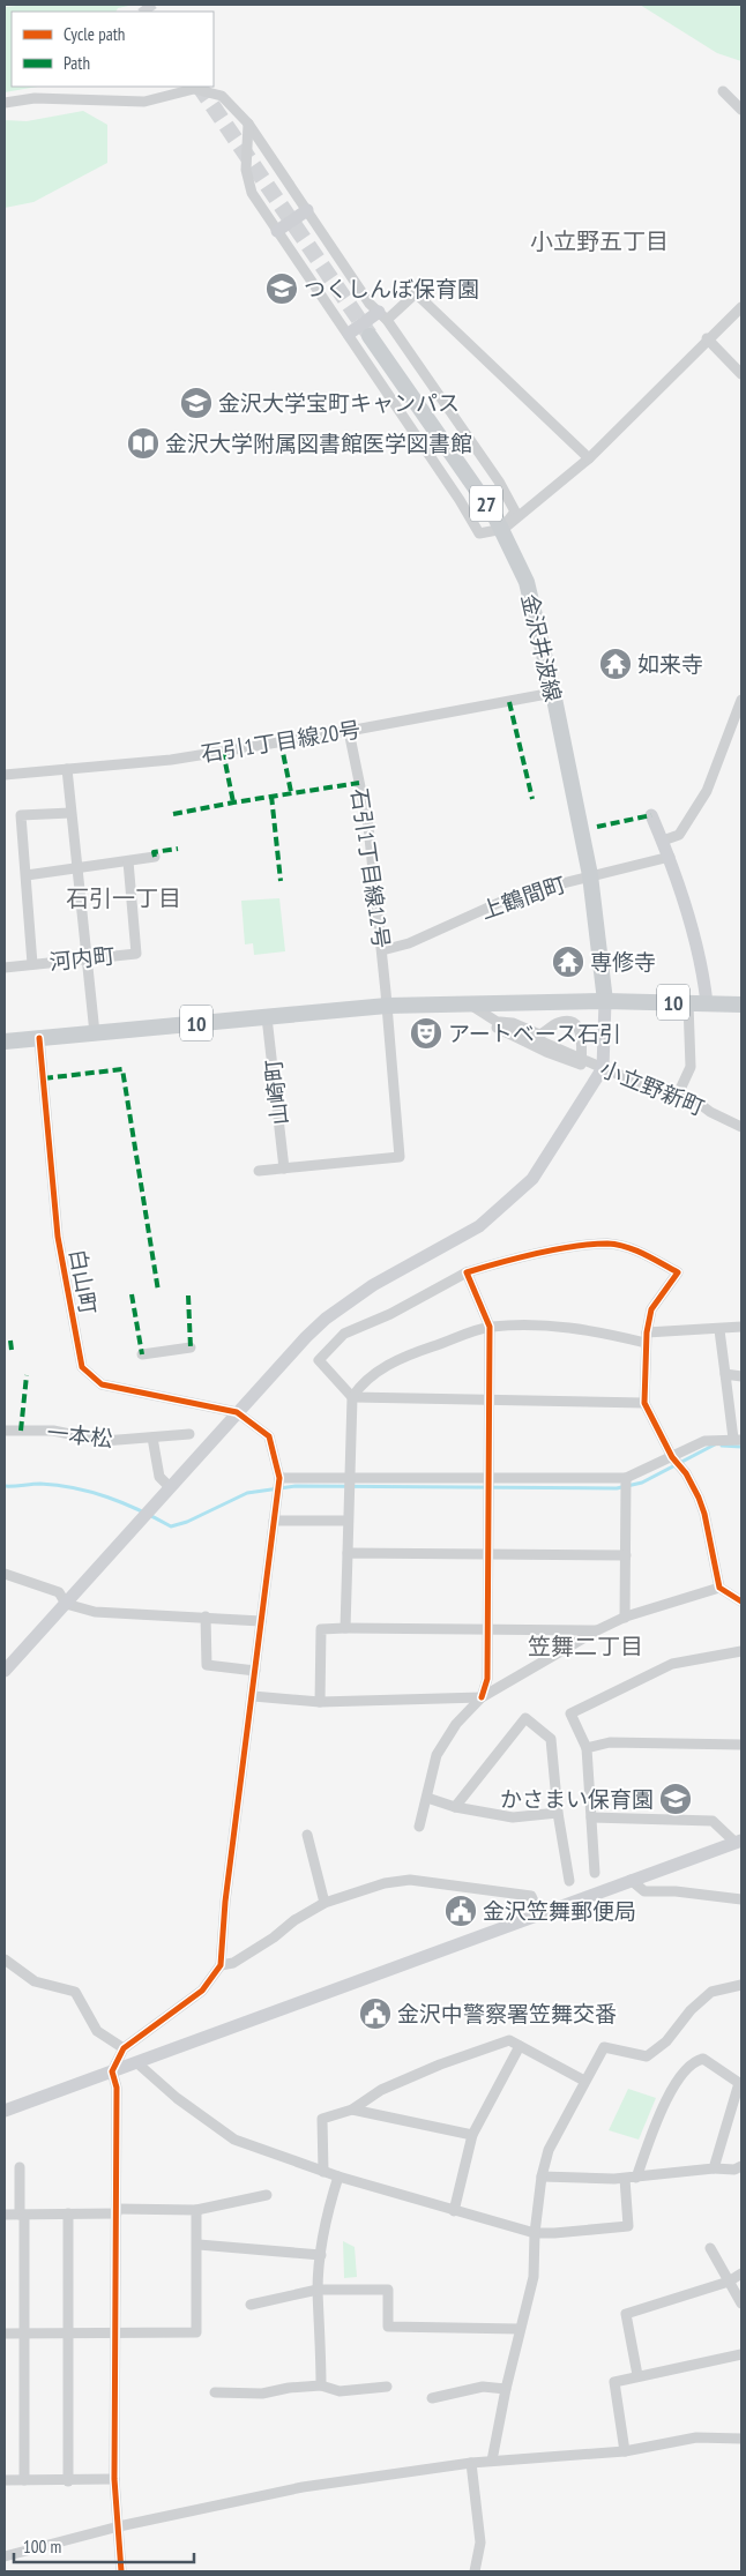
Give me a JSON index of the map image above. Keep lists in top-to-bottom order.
{
  "streets": {
    "main road": ["27", "金沢井波線", "10"],
    "street": [
      "石引1丁目線20号",
      "石引1丁目線12号",
      "上鶴間町",
      "河内町",
      "小立野新町",
      "山崎町",
      "白山町",
      "一本松"
    ]
  },
  "crossings": [
    ["金沢井波線", "石引1丁目線20号"],
    ["金沢井波線", "上鶴間町"],
    ["金沢井波線", "10"],
    ["石引1丁目線20号", "石引1丁目線12号"],
    ["石引1丁目線12号", "上鶴間町"],
    ["石引1丁目線12号", "10"],
    ["石引1丁目線12号", "山崎町"],
    ["10", "山崎町"],
    ["10", "白山町"]
  ],
  "districts": ["小立野五丁目", "石引一丁目", "笠舞二丁目"],
  "places": {
    "school or university": ["つくしんぼ保育園", "金沢大学宝町キャンパス", "かさまい保育園"],
    "library": ["金沢大学附属図書館医学図書館"],
    "temple": ["如来寺", "専修寺"],
    "theatre": ["アートベース石引"],
    "public building": ["金沢笠舞郵便局", "金沢中警察署笠舞交番"]
  },
  "legend": ["Cycle path", "Path"],
  "scale_bar": "100 m"
}
